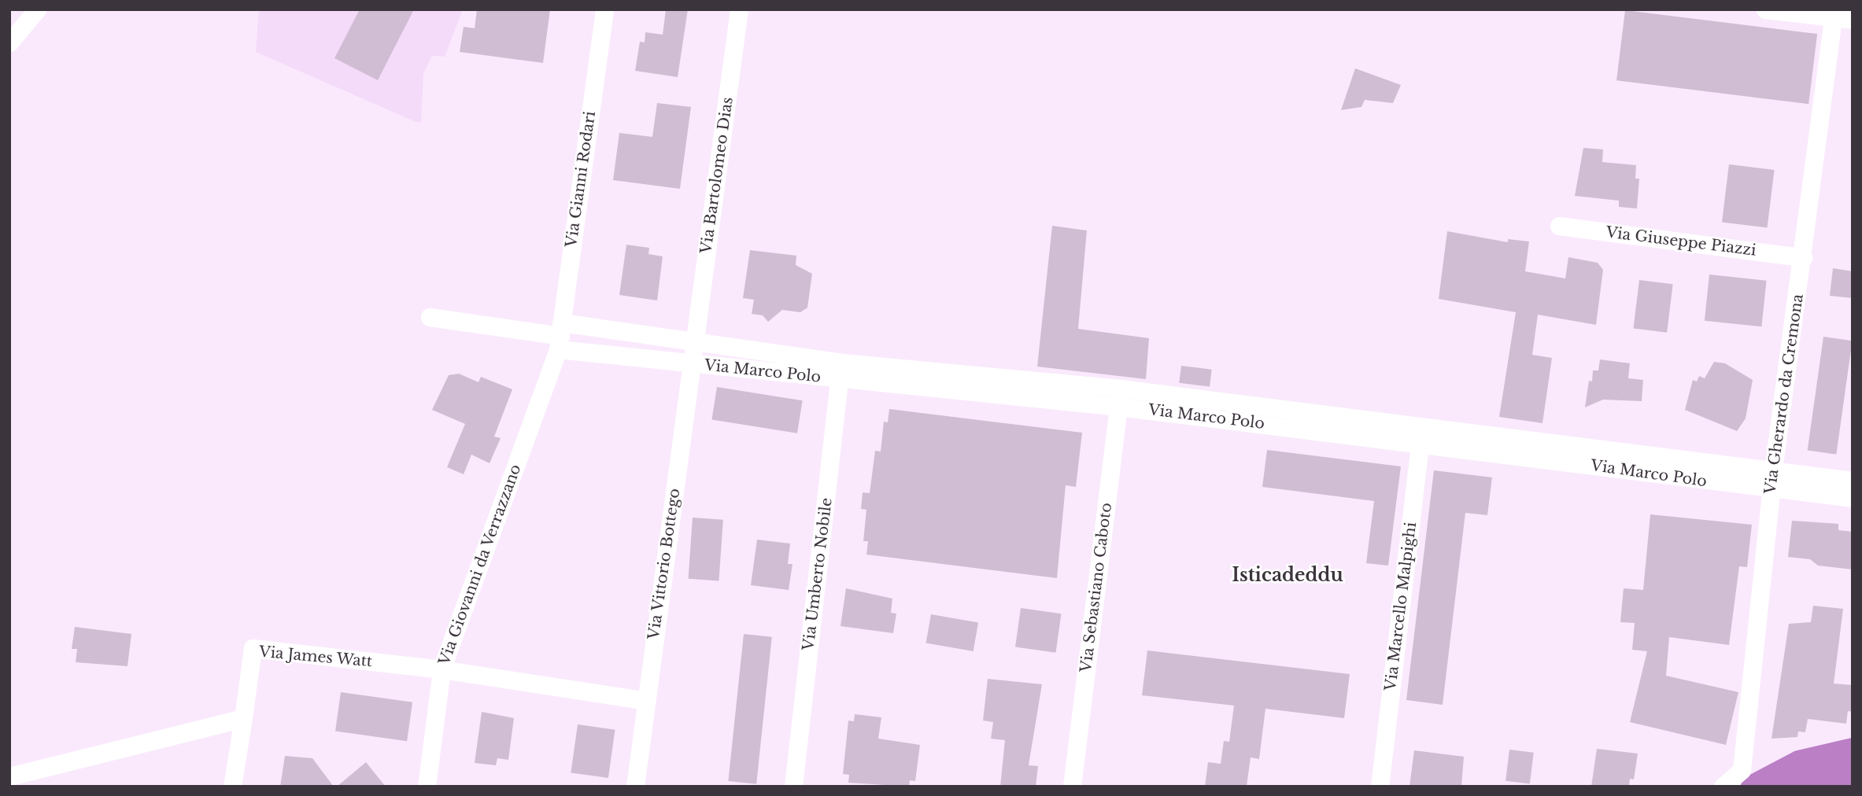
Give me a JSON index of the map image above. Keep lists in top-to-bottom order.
{
  "streets": {
    "street": [
      "Via Bartolomeo Dias",
      "Via Gianni Rodari",
      "Via Giuseppe Piazzi",
      "Via Marco Polo",
      "Via Gherardo da Cremona",
      "Via Vittorio Bottego",
      "Via Giovanni da Verrazzano",
      "Via Umberto Nobile",
      "Via Sebastiano Caboto",
      "Via Marcello Malpighi",
      "Via James Watt"
    ]
  },
  "crossings": [
    ["Via Bartolomeo Dias", "Via Marco Polo"],
    ["Via Bartolomeo Dias", "Via Vittorio Bottego"],
    ["Via Gianni Rodari", "Via Marco Polo"],
    ["Via Gianni Rodari", "Via Giovanni da Verrazzano"],
    ["Via Giuseppe Piazzi", "Via Gherardo da Cremona"],
    ["Via Marco Polo", "Via Gherardo da Cremona"],
    ["Via Marco Polo", "Via Vittorio Bottego"],
    ["Via Marco Polo", "Via Giovanni da Verrazzano"],
    ["Via Marco Polo", "Via Umberto Nobile"],
    ["Via Marco Polo", "Via Sebastiano Caboto"],
    ["Via Marco Polo", "Via Marcello Malpighi"],
    ["Via Vittorio Bottego", "Via James Watt"],
    ["Via Giovanni da Verrazzano", "Via James Watt"]
  ],
  "districts": ["Isticadeddu"]
}
